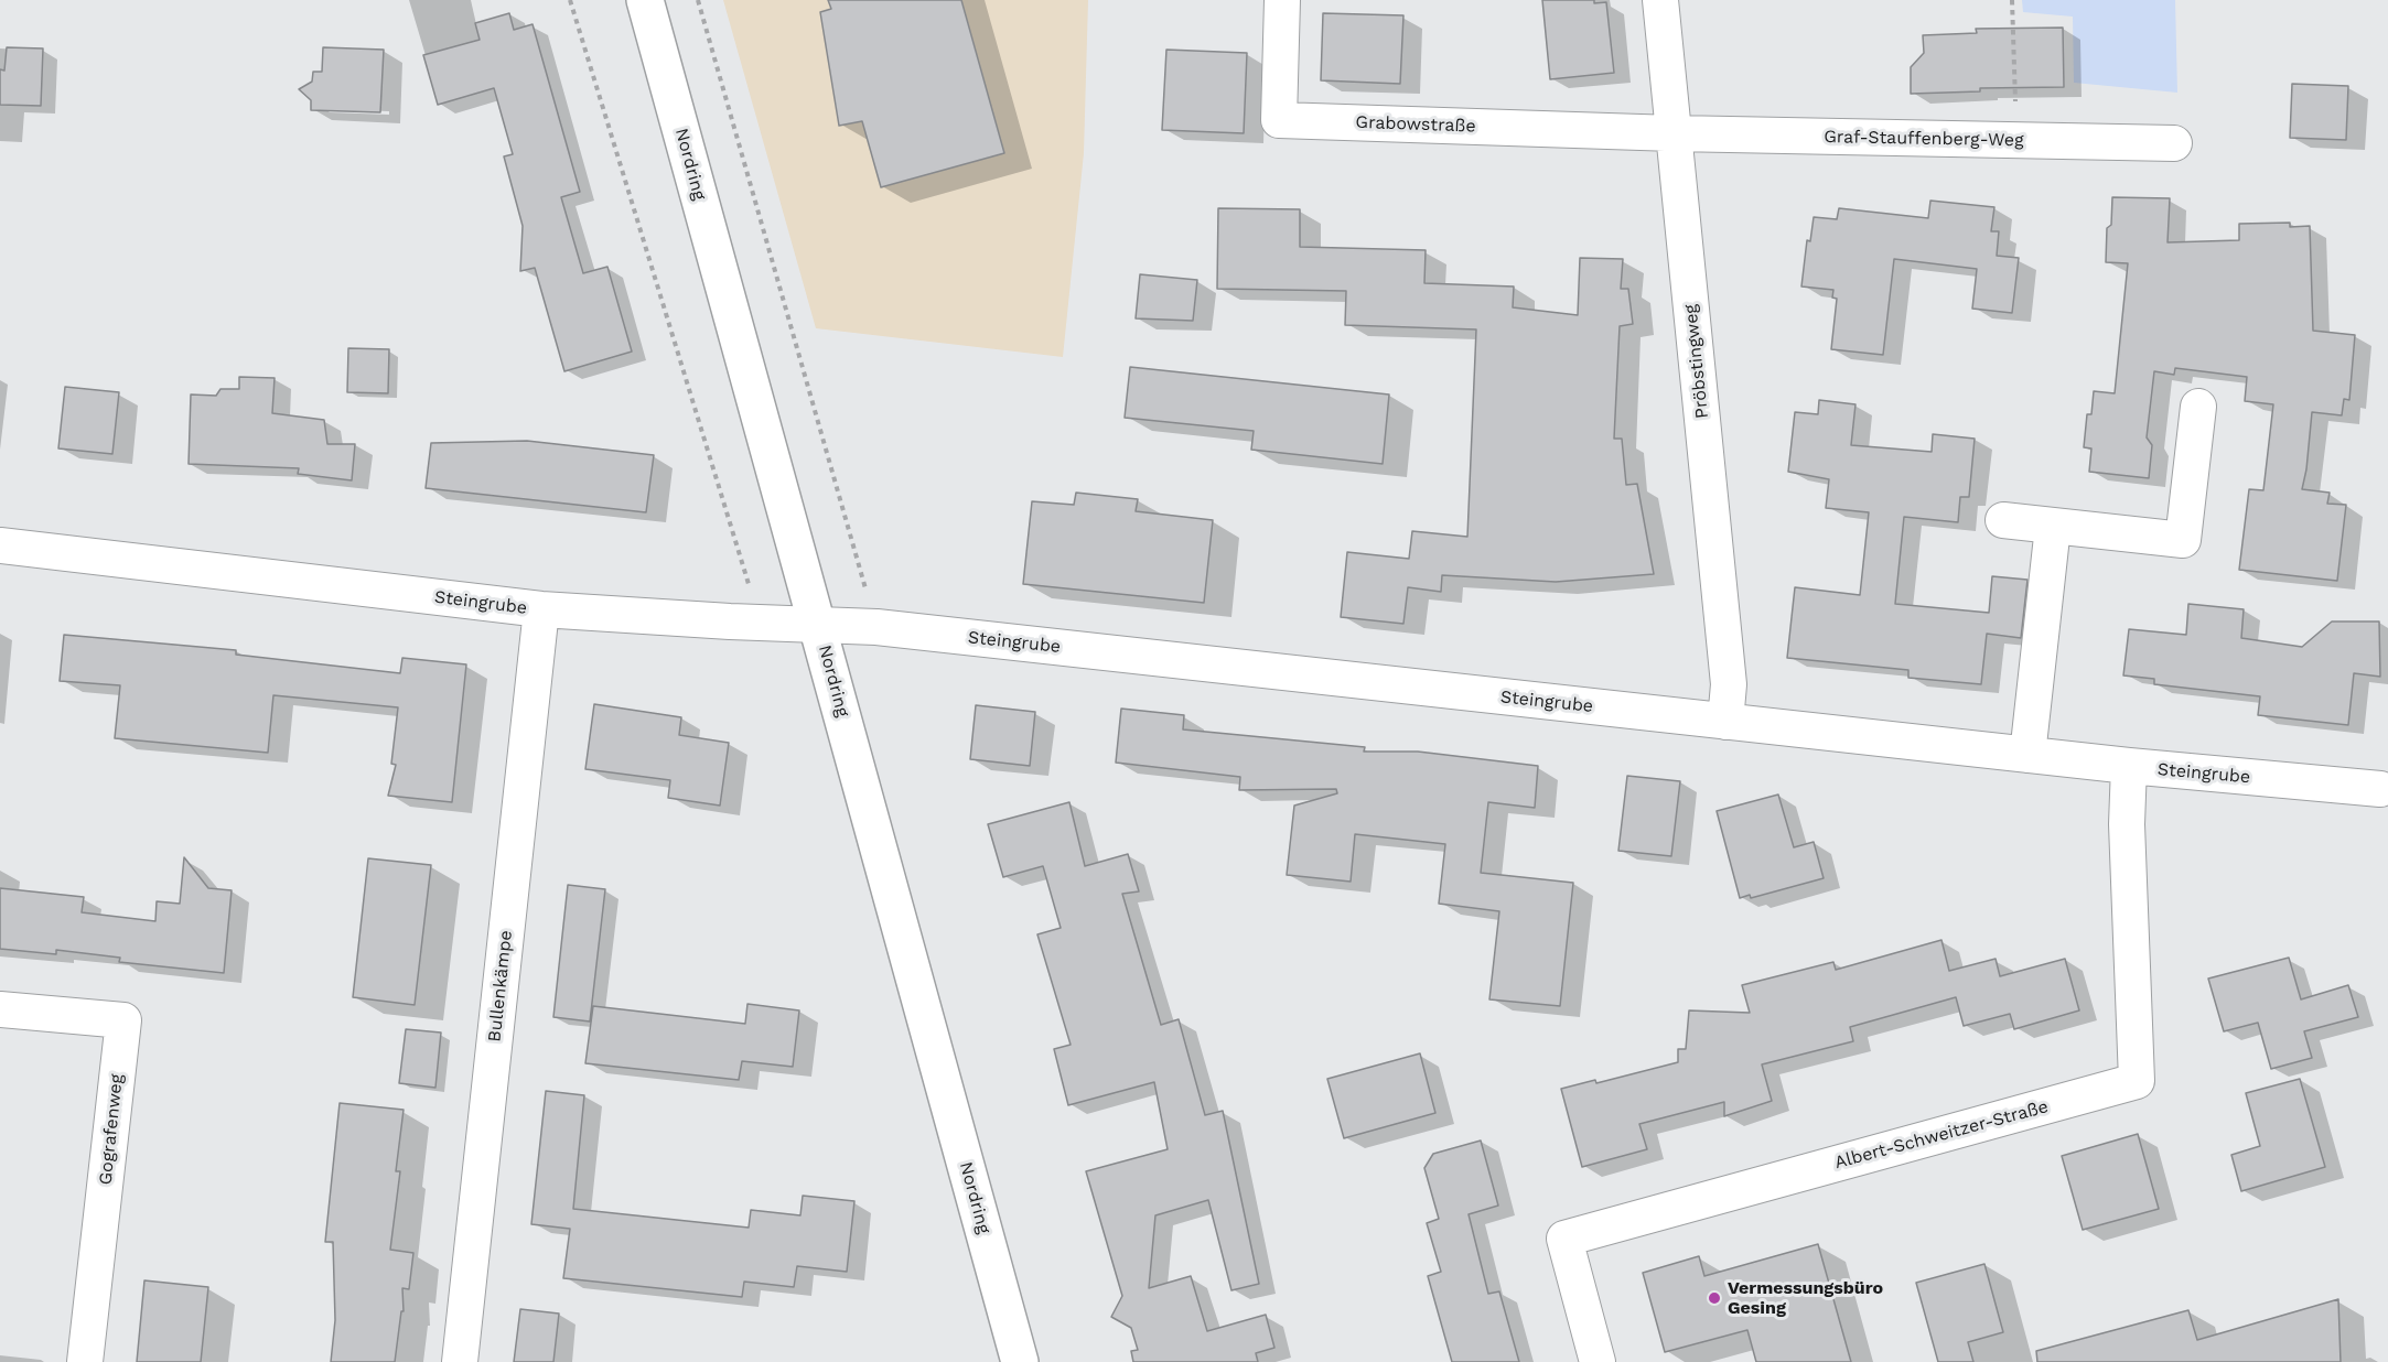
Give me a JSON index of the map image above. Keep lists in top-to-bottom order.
{
  "streets": {
    "main road": ["Nordring"],
    "street": [
      "Grabowstraße",
      "Graf-Stauffenberg-Weg",
      "Pröbstingweg",
      "Steingrube",
      "Bullenkämpe",
      "Gografenweg",
      "Albert-Schweitzer-Straße"
    ]
  },
  "crossings": [
    ["Grabowstraße", "Graf-Stauffenberg-Weg"],
    ["Grabowstraße", "Pröbstingweg"],
    ["Graf-Stauffenberg-Weg", "Pröbstingweg"],
    ["Nordring", "Steingrube"],
    ["Pröbstingweg", "Steingrube"],
    ["Steingrube", "Bullenkämpe"],
    ["Steingrube", "Albert-Schweitzer-Straße"]
  ],
  "places": ["Vermessungsbüro Gesing"]
}
